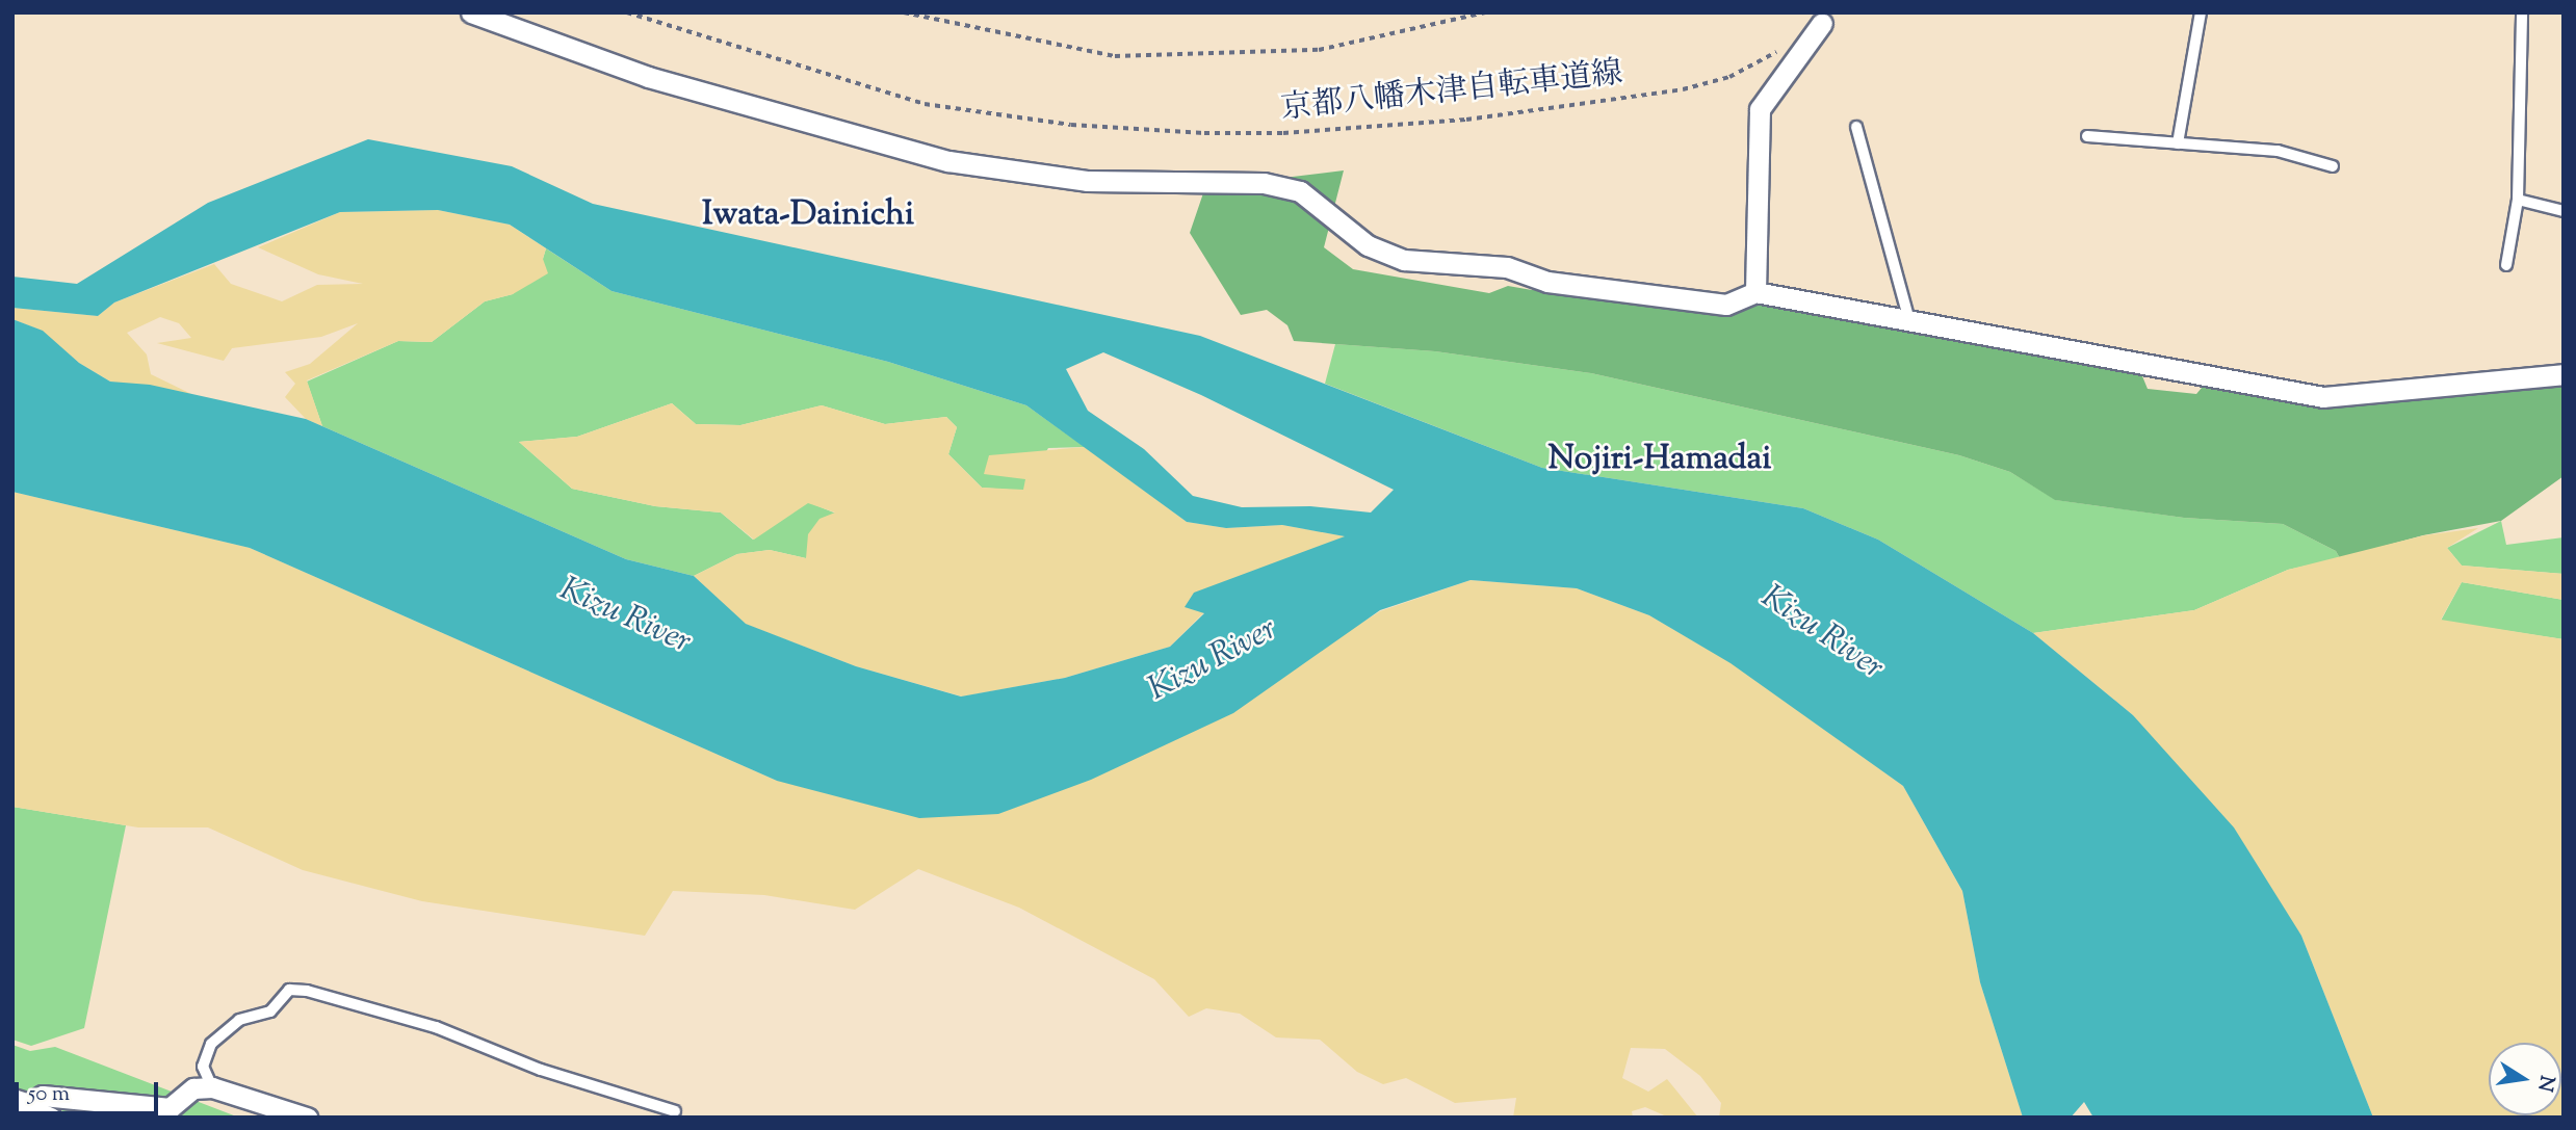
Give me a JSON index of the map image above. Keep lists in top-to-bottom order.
{
  "streets": {
    "path": ["京都八幡木津自転車道線"]
  },
  "districts": ["Iwata-Dainichi", "Nojiri-Hamadai"],
  "water": ["Kizu River"],
  "scale_bar": "50 m",
  "north": "right"
}
